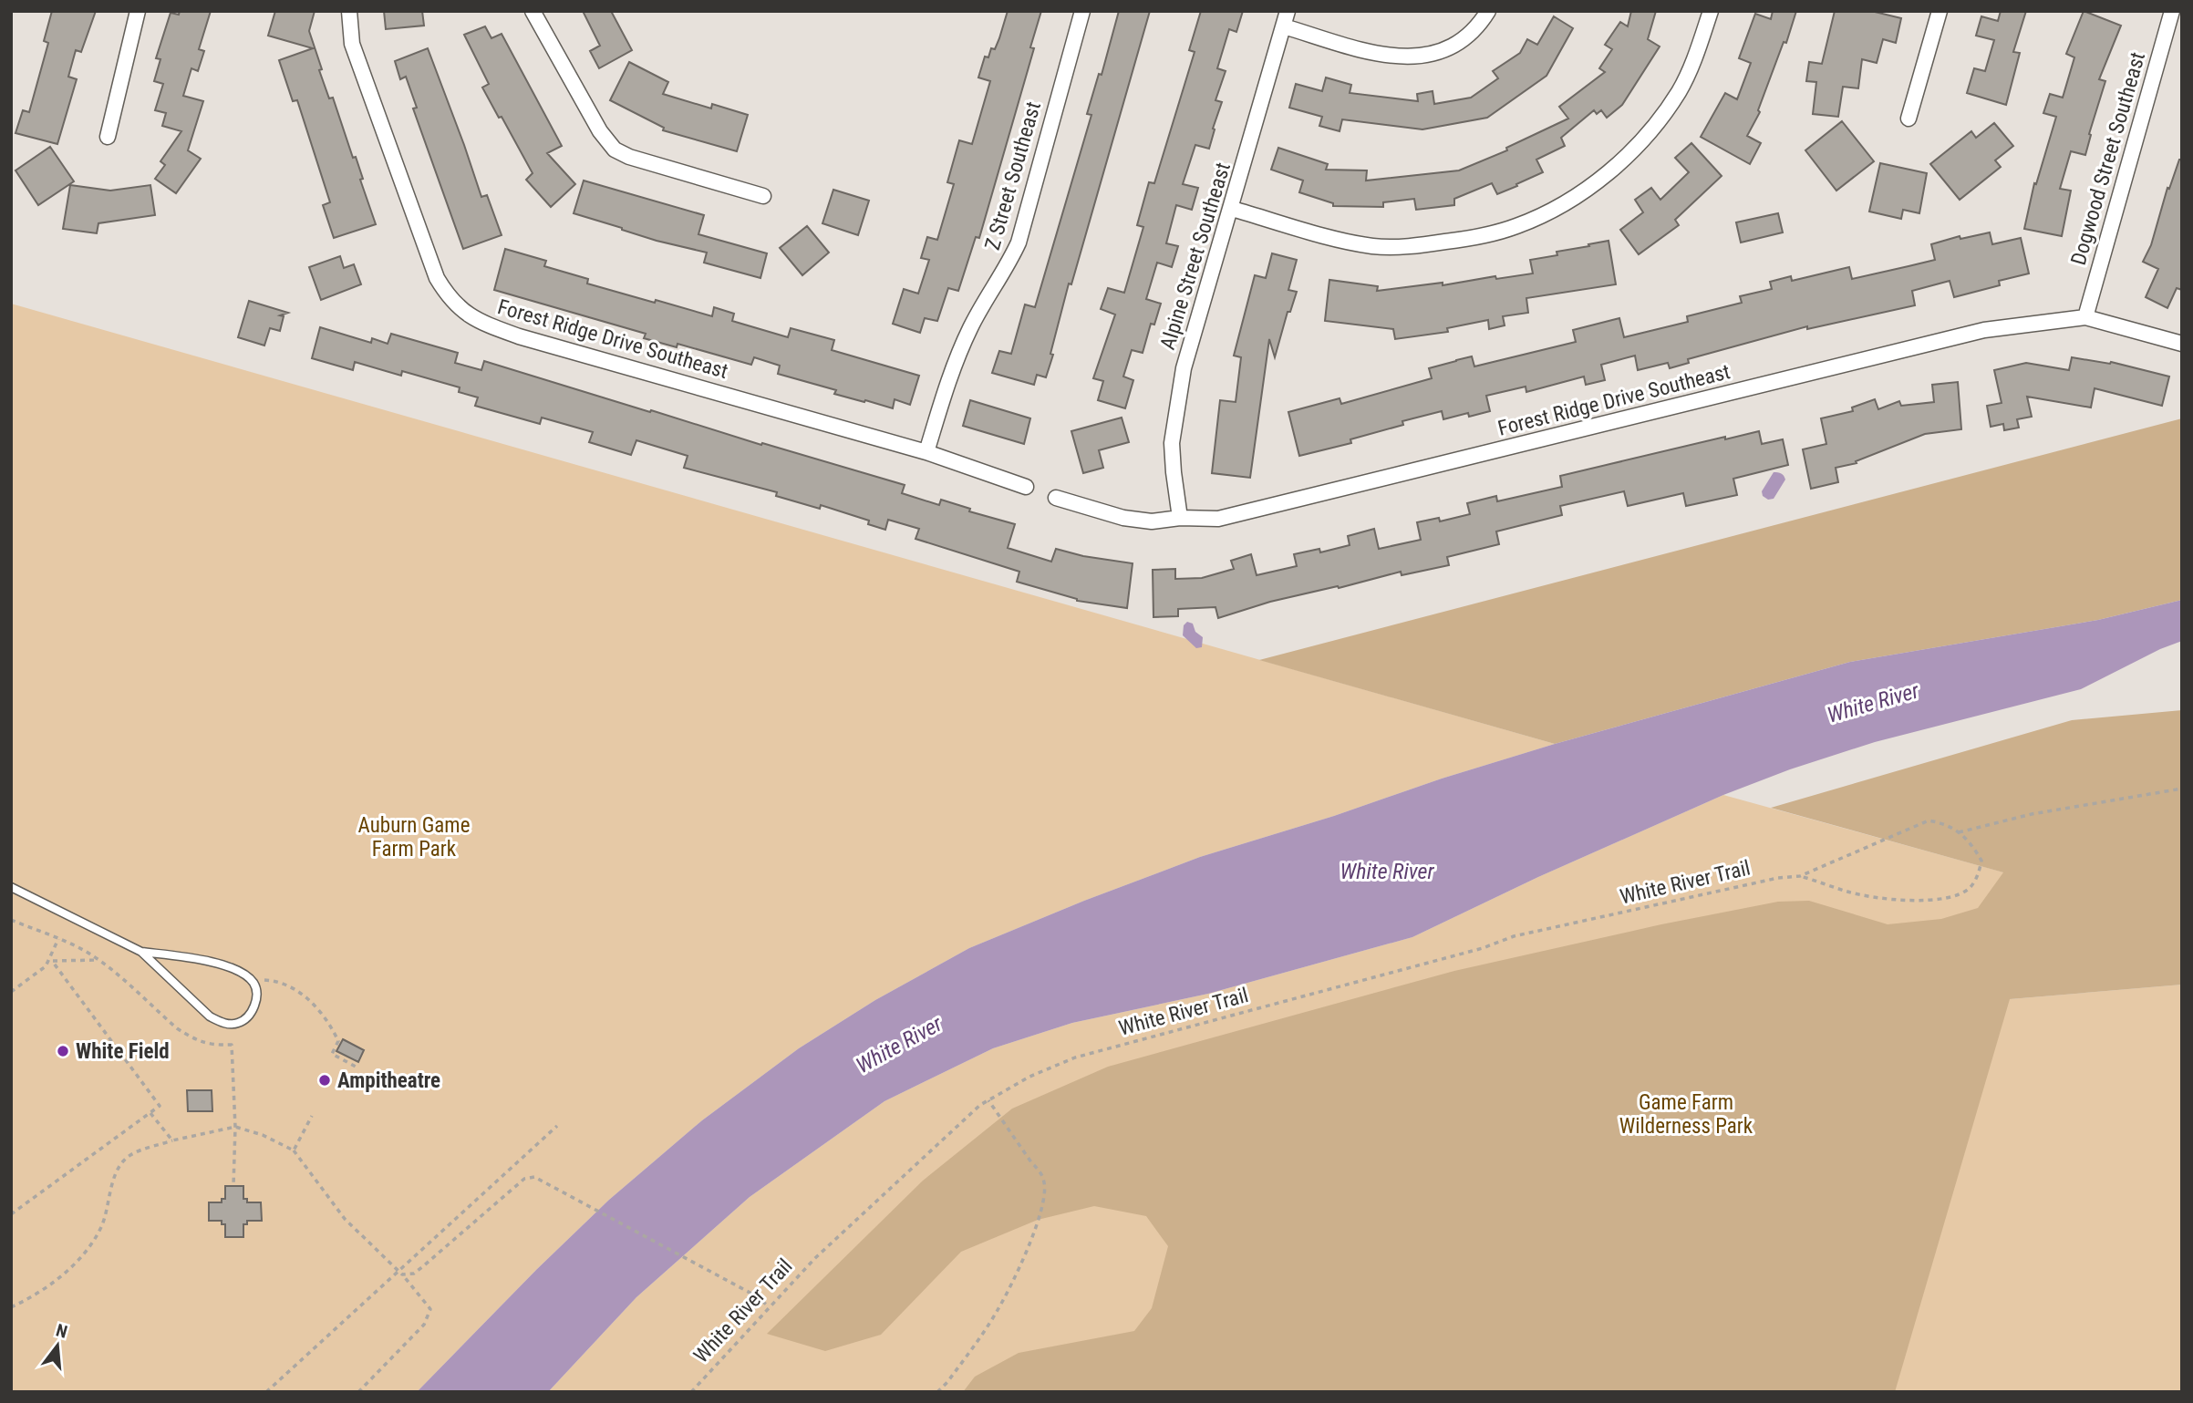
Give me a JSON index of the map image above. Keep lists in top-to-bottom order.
{
  "streets": {
    "street": [
      "Dogwood Street Southeast",
      "Z Street Southeast",
      "Alpine Street Southeast",
      "Forest Ridge Drive Southeast"
    ],
    "path": ["White River Trail"]
  },
  "crossings": [
    ["Dogwood Street Southeast", "Forest Ridge Drive Southeast"],
    ["Z Street Southeast", "Forest Ridge Drive Southeast"],
    ["Alpine Street Southeast", "Forest Ridge Drive Southeast"]
  ],
  "water": ["White River"],
  "parks": ["Auburn Game Farm Park", "Game Farm Wilderness Park"],
  "places": ["White Field", "Ampitheatre"],
  "north": "top"
}
